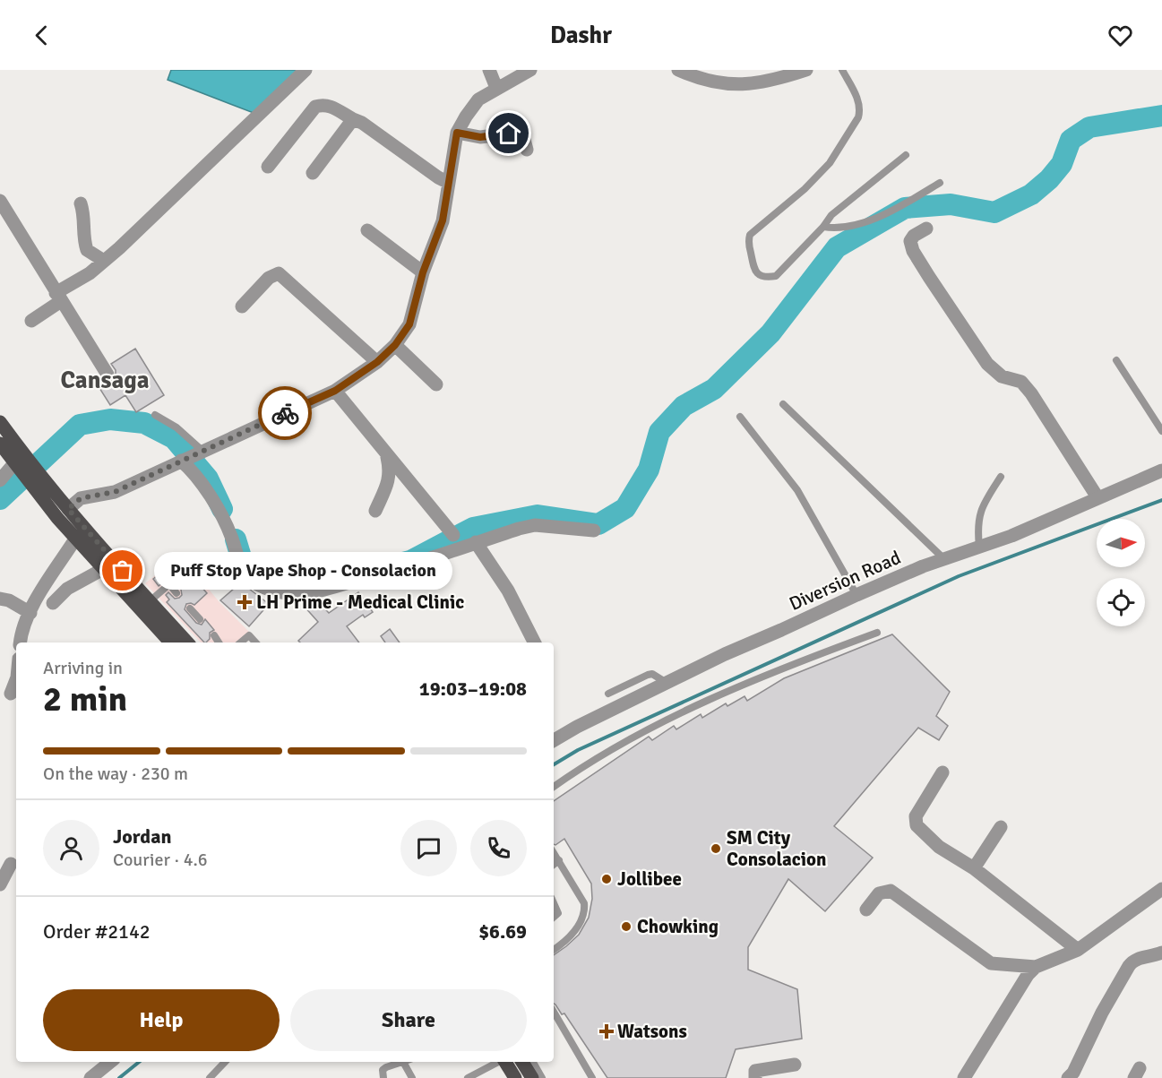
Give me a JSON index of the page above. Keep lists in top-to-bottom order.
{
  "streets": {
    "street": ["Diversion Road"]
  },
  "districts": ["Cansaga"],
  "places": {
    "other": [
      "Puff Stop Vape Shop - Consolacion",
      "SM City Consolacion",
      "Jollibee",
      "Chowking"
    ],
    "health": ["LH Prime - Medical Clinic", "Watsons"]
  },
  "north": "right",
  "page": {
    "header": "Dashr",
    "bubble": "Puff Stop Vape Shop - Consolacion",
    "heading": ["2 min", "Arriving in", "19:03–19:08"],
    "panel": [
      "Jordan",
      "Courier · 4.6",
      "Order #2142",
      "$6.69"
    ],
    "bar": "On the way · 230 m",
    "buttons": ["Help", "Share"]
  }
}
